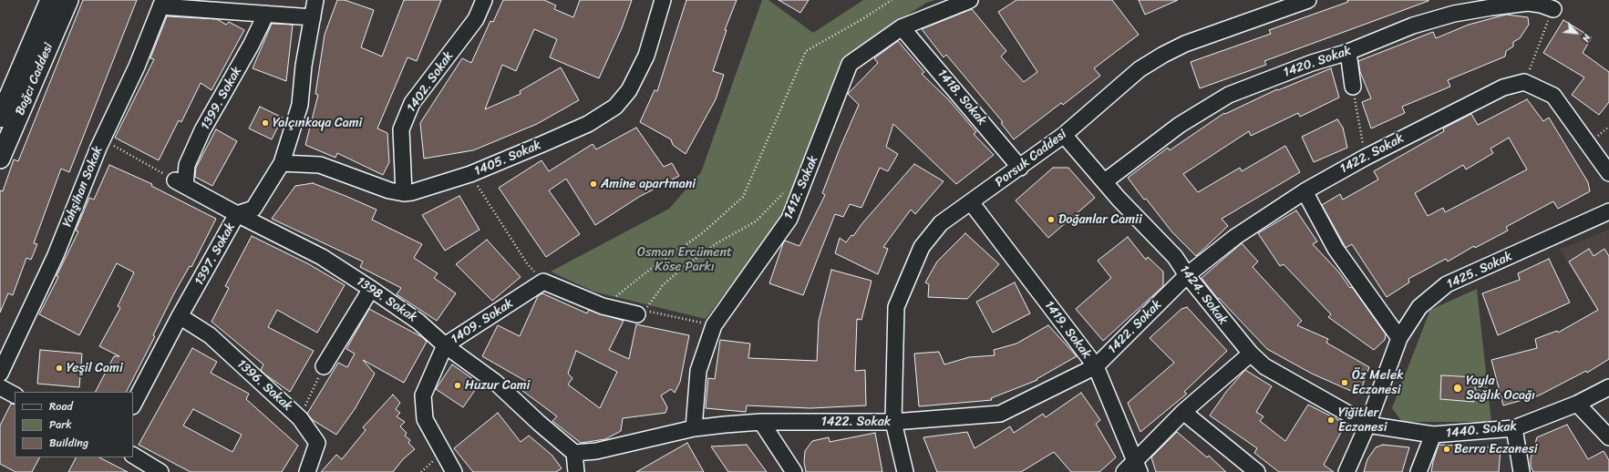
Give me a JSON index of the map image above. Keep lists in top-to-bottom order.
{
  "streets": {
    "main road": ["Bağcı Caddesi"],
    "street": [
      "1420. Sokak",
      "1402. Sokak",
      "1418. Sokak",
      "1399. Sokak",
      "1422. Sokak",
      "1405. Sokak",
      "Porsuk Caddesi",
      "Yahşihan Sokak",
      "1412. Sokak",
      "1397. Sokak",
      "1425. Sokak",
      "1424. Sokak",
      "1398. Sokak",
      "1409. Sokak",
      "1419. Sokak",
      "1396. Sokak",
      "1440. Sokak"
    ]
  },
  "crossings": [
    ["1420. Sokak", "1424. Sokak"],
    ["1402. Sokak", "1405. Sokak"],
    ["1418. Sokak", "Porsuk Caddesi"],
    ["1418. Sokak", "1412. Sokak"],
    ["1399. Sokak", "1398. Sokak"],
    ["1422. Sokak", "Porsuk Caddesi"],
    ["1422. Sokak", "1412. Sokak"],
    ["1422. Sokak", "1424. Sokak"],
    ["1422. Sokak", "1398. Sokak"],
    ["1422. Sokak", "1419. Sokak"],
    ["1405. Sokak", "1397. Sokak"],
    ["Porsuk Caddesi", "1424. Sokak"],
    ["Porsuk Caddesi", "1419. Sokak"],
    ["1397. Sokak", "1398. Sokak"],
    ["1397. Sokak", "1396. Sokak"],
    ["1425. Sokak", "1424. Sokak"],
    ["1425. Sokak", "1440. Sokak"],
    ["1424. Sokak", "1440. Sokak"],
    ["1398. Sokak", "1409. Sokak"]
  ],
  "parks": ["Osman Ercüment Köse Parkı"],
  "places": [
    "Yalçınkaya Cami",
    "Amine apartmani",
    "Doğanlar Camii",
    "Yeşil Cami",
    "Öz Melek Eczanesi",
    "Huzur Cami",
    "Yayla Sağlık Ocağı",
    "Yiğitler Eczanesi",
    "Berra Eczanesi"
  ],
  "legend": ["Road", "Park", "Building"],
  "north": "bottom right"
}
